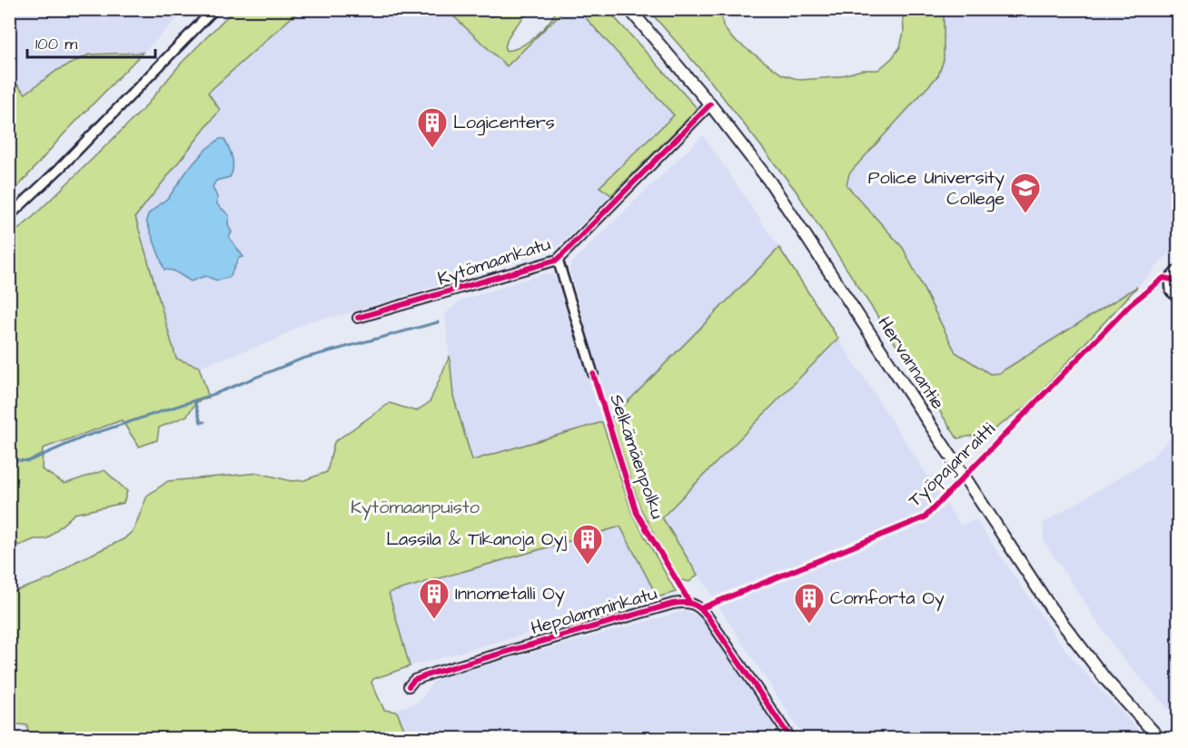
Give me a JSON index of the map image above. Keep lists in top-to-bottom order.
{
  "streets": {
    "main road": ["Hervannantie"],
    "street": ["Kytömaankatu", "Hepolamminkatu"],
    "cycle path": ["Selkämäenpolku", "Työpajanraitti"]
  },
  "crossings": [
    ["Kytömaankatu", "Hervannantie"]
  ],
  "parks": ["Kytömaanpuisto"],
  "places": {
    "building": [
      "Logicenters",
      "Lassila & Tikanoja Oyj",
      "Innometalli Oy",
      "Comforta Oy"
    ],
    "school or university": ["Police University College"]
  },
  "scale_bar": "100 m"
}
